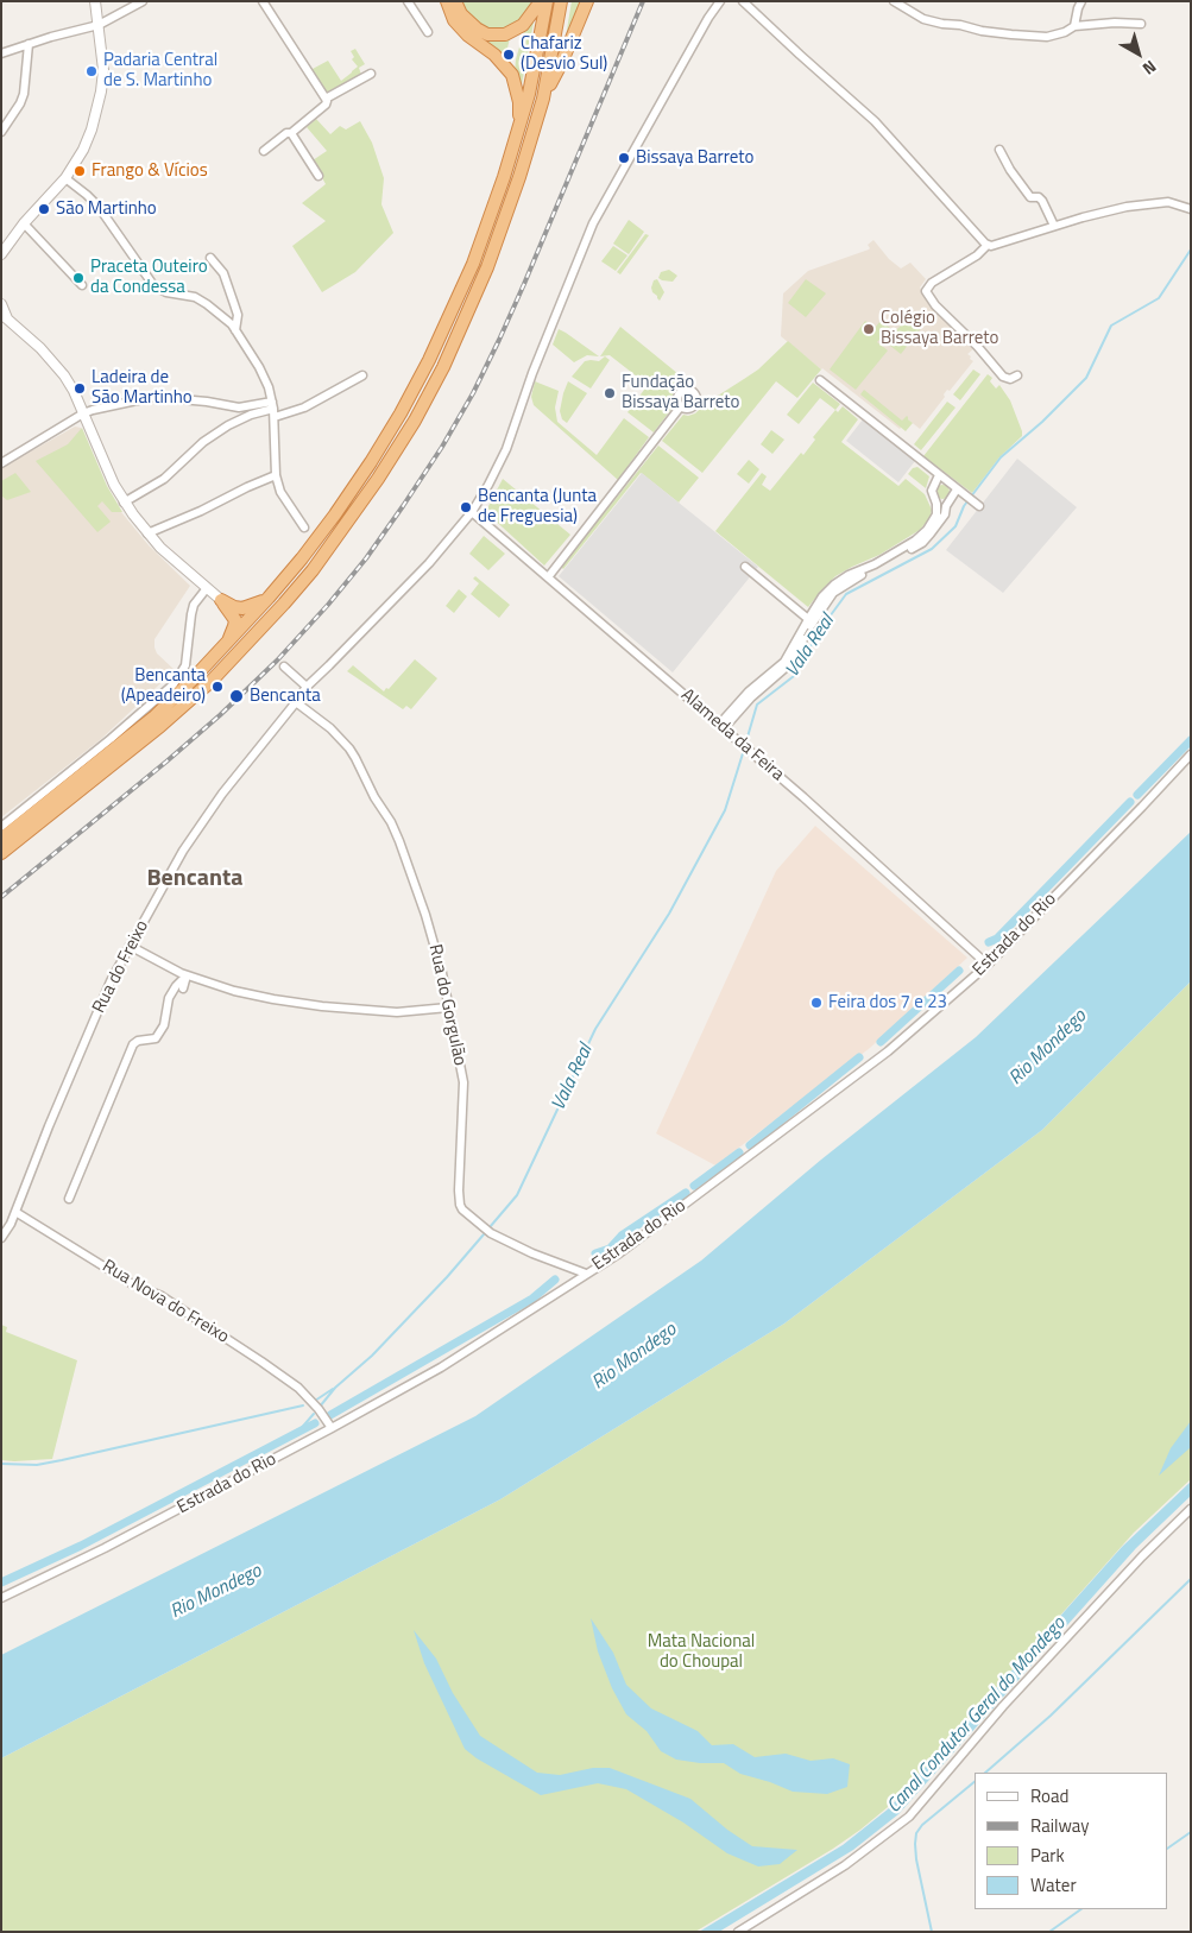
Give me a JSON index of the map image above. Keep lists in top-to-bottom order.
{
  "streets": {
    "street": [
      "Alameda da Feira",
      "Estrada do Rio",
      "Rua do Freixo",
      "Rua do Gorgulão",
      "Rua Nova do Freixo"
    ]
  },
  "crossings": [
    ["Alameda da Feira", "Estrada do Rio"],
    ["Alameda da Feira", "Rua do Freixo"],
    ["Estrada do Rio", "Rua do Gorgulão"],
    ["Estrada do Rio", "Rua Nova do Freixo"],
    ["Rua do Freixo", "Rua do Gorgulão"],
    ["Rua do Freixo", "Rua Nova do Freixo"]
  ],
  "districts": ["Bencanta"],
  "water": ["Vala Real", "Rio Mondego", "Canal Condutor Geral do Mondego"],
  "parks": ["Mata Nacional do Choupal"],
  "places": [
    "Chafariz (Desvio Sul)",
    "Padaria Central de S. Martinho",
    "Bissaya Barreto",
    "Frango & Vícios",
    "São Martinho",
    "Praceta Outeiro da Condessa",
    "Colégio Bissaya Barreto",
    "Ladeira de São Martinho",
    "Fundação Bissaya Barreto",
    "Bencanta (Junta de Freguesia)",
    "Bencanta (Apeadeiro)",
    "Bencanta",
    "Feira dos 7 e 23"
  ],
  "legend": [
    "Road",
    "Railway",
    "Park",
    "Water"
  ],
  "north": "bottom right"
}
